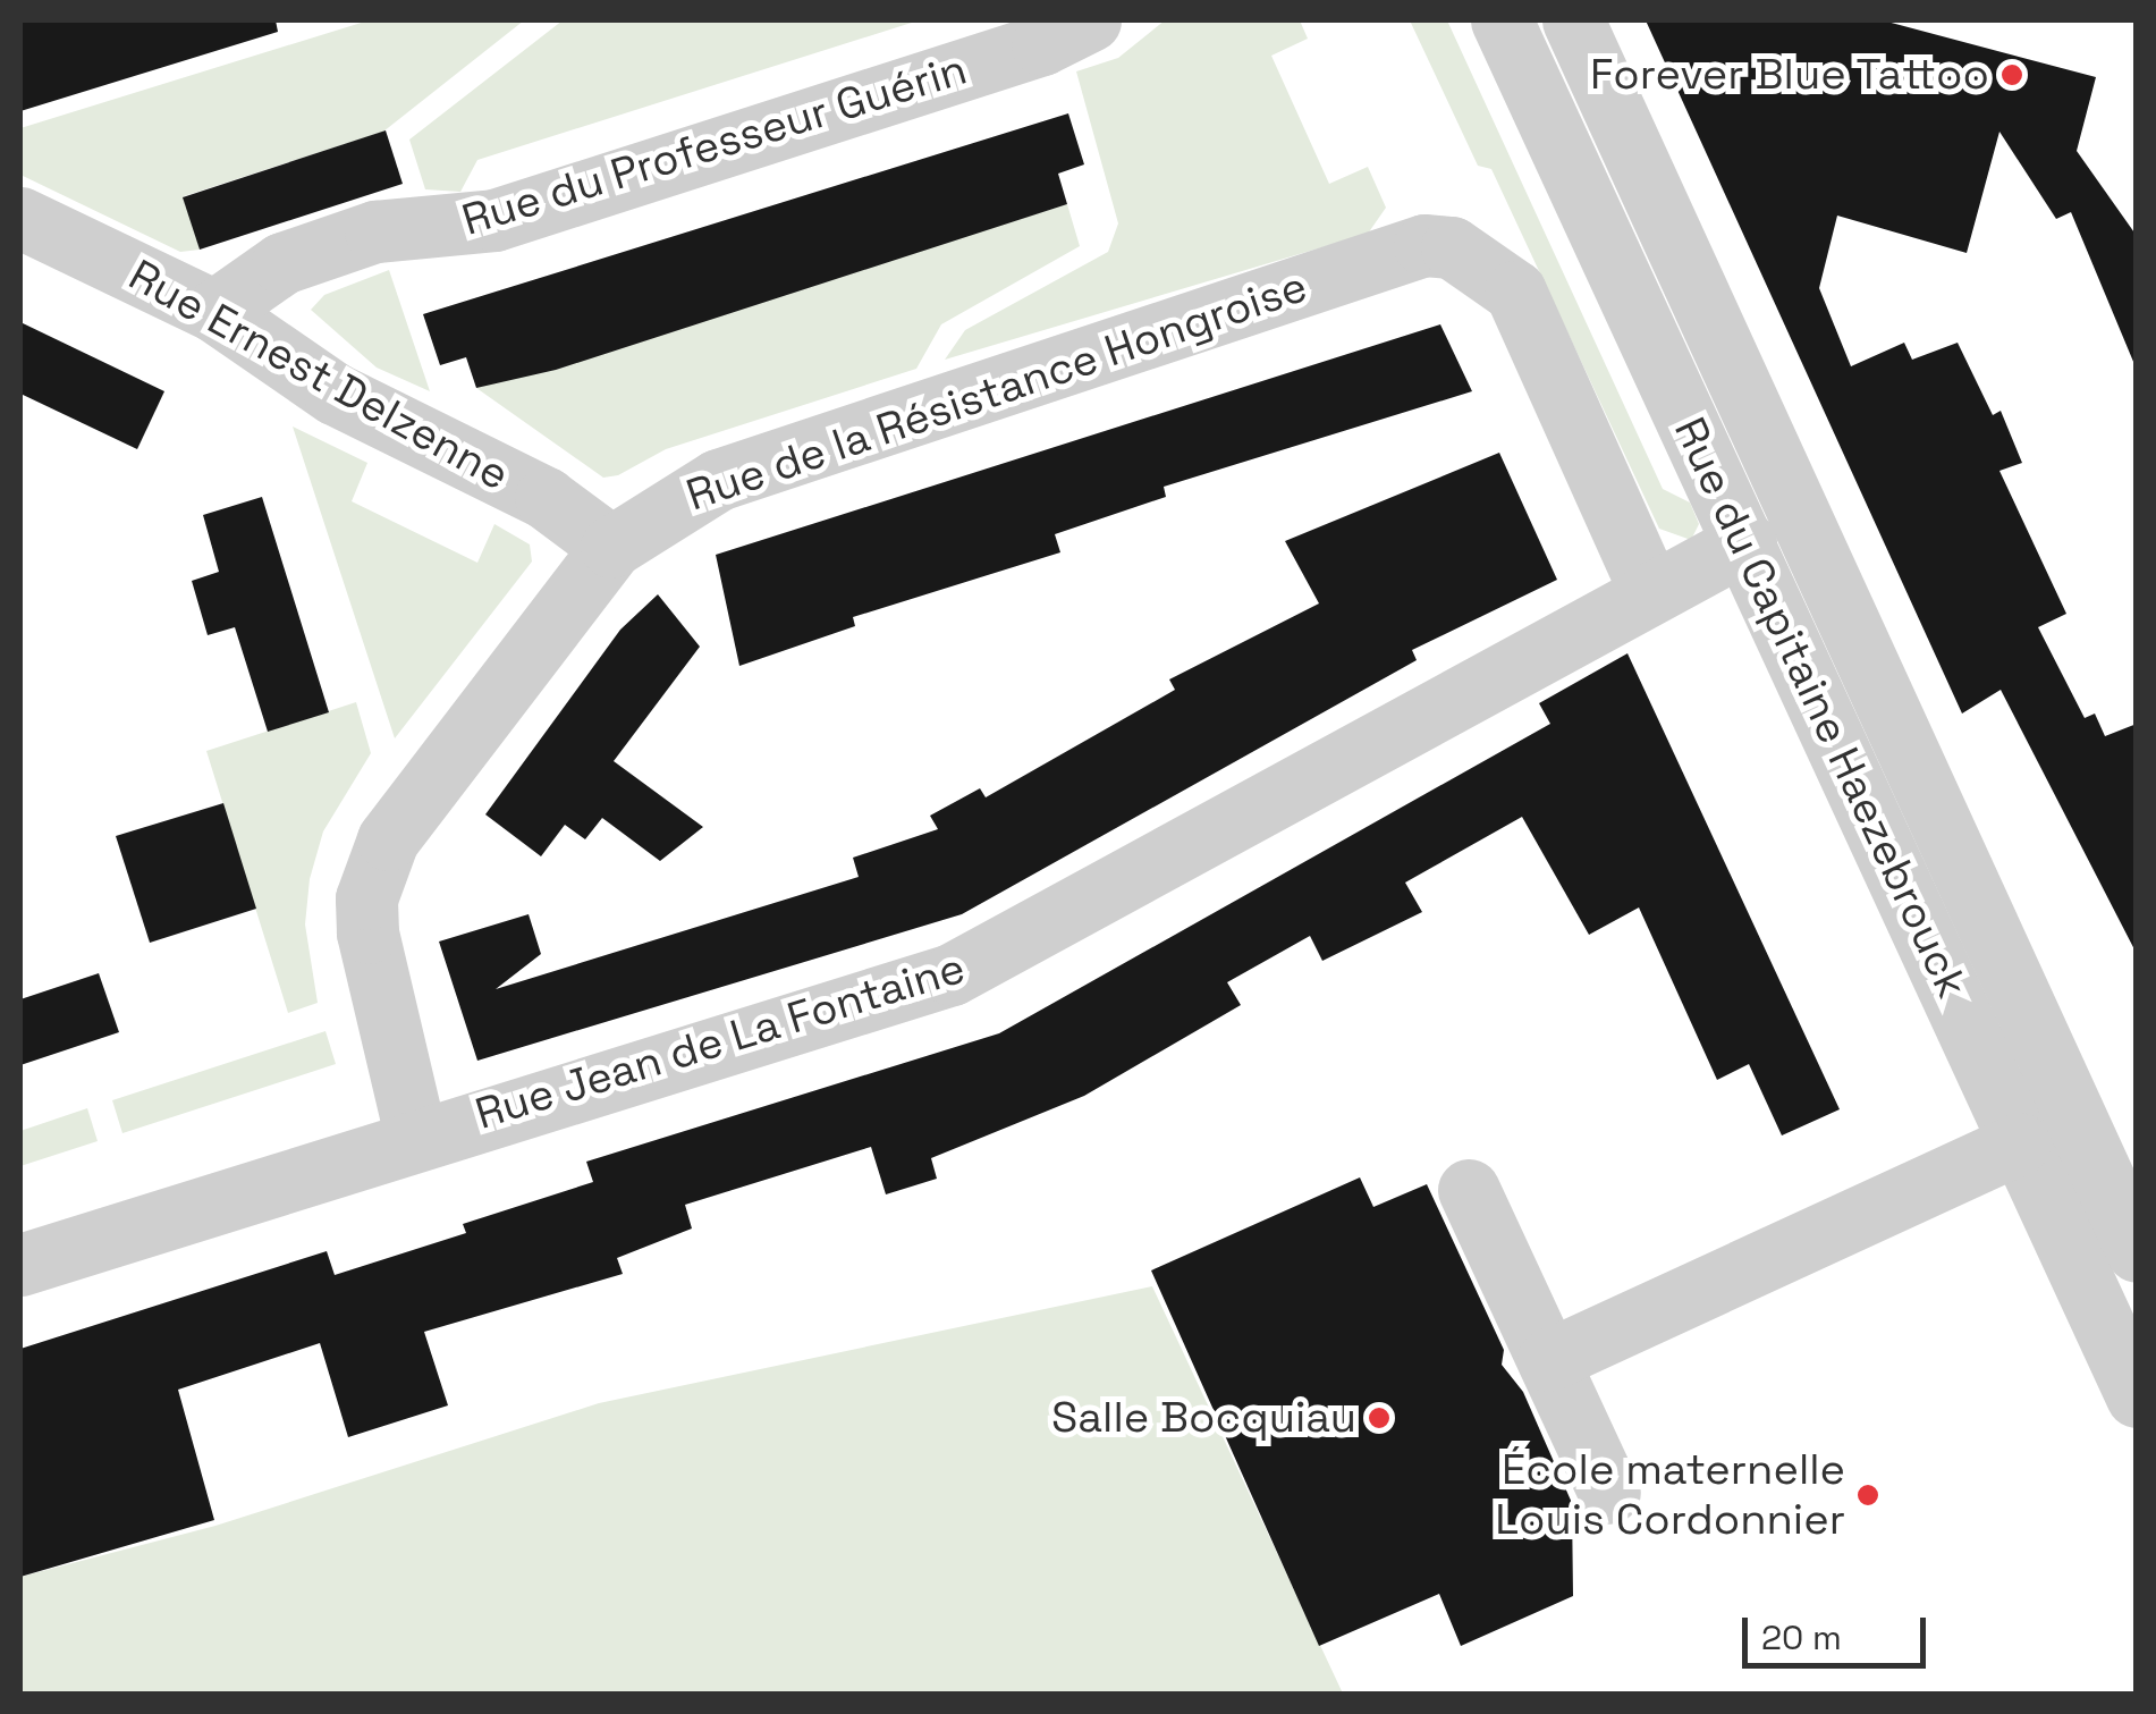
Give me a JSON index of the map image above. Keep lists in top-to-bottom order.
{
  "streets": {
    "street": [
      "Rue du Professeur Guérin",
      "Rue Ernest Delzenne",
      "Rue de la Résistance Hongroise",
      "Rue du Capitaine Haezebrouck",
      "Rue Jean de La Fontaine"
    ]
  },
  "crossings": [
    ["Rue du Professeur Guérin", "Rue Ernest Delzenne"],
    ["Rue Ernest Delzenne", "Rue de la Résistance Hongroise"],
    ["Rue de la Résistance Hongroise", "Rue Jean de La Fontaine"],
    ["Rue du Capitaine Haezebrouck", "Rue Jean de La Fontaine"]
  ],
  "places": ["Forever Blue Tattoo", "Salle Bocquiau", "École maternelle Louis Cordonnier"],
  "scale_bar": "20 m"
}
